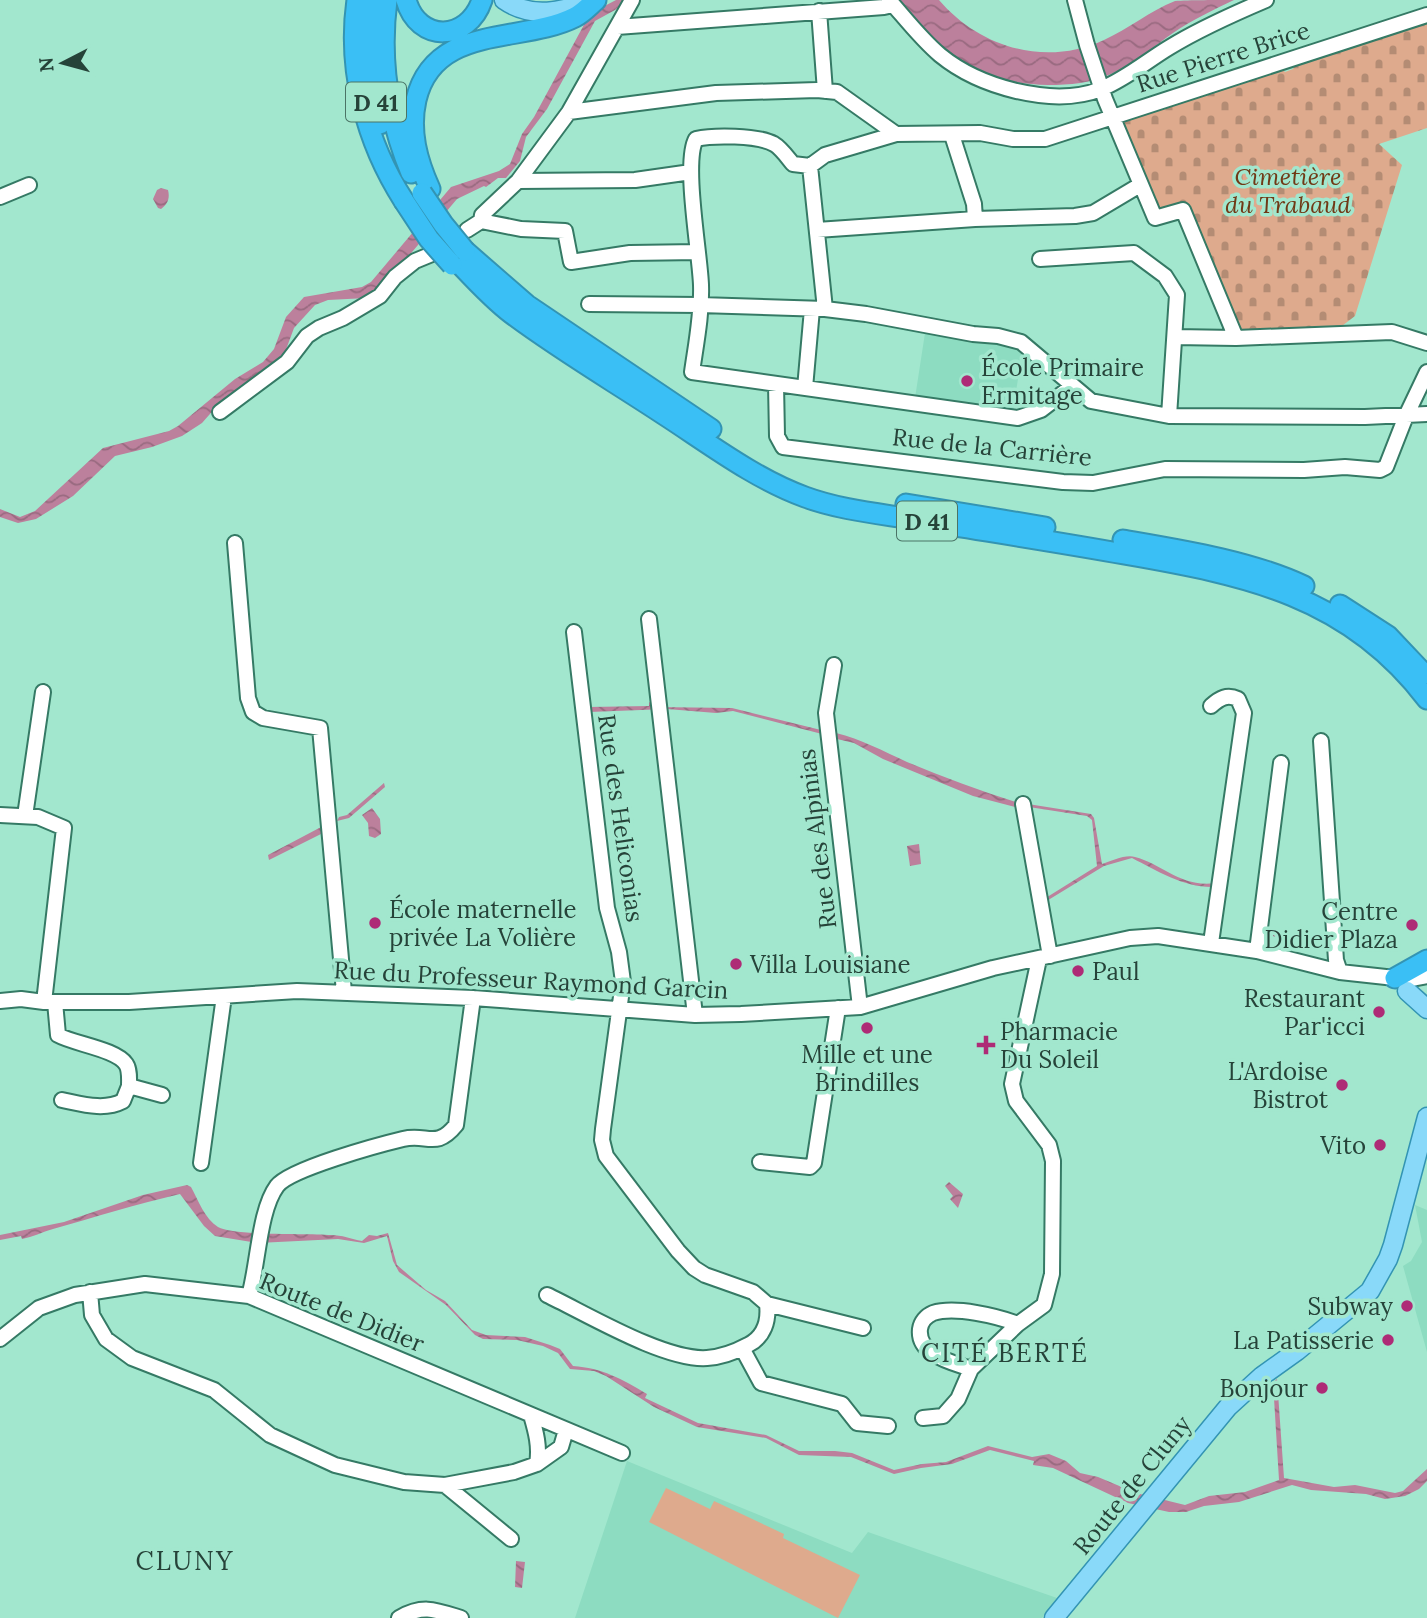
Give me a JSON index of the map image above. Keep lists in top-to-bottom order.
{
  "streets": {
    "highway": ["D 41"],
    "main road": ["Route de Cluny"],
    "street": [
      "Rue Pierre Brice",
      "Rue de la Carrière",
      "Rue des Heliconias",
      "Rue des Alpinias",
      "Rue du Professeur Raymond Garcin",
      "Route de Didier"
    ]
  },
  "crossings": [
    ["Rue des Heliconias", "Rue du Professeur Raymond Garcin"],
    ["Rue des Alpinias", "Rue du Professeur Raymond Garcin"]
  ],
  "districts": ["CITÉ BERTÉ", "CLUNY"],
  "parks": ["Cimetière du Trabaud"],
  "places": {
    "other": [
      "École Primaire Ermitage",
      "École maternelle privée La Volière",
      "Centre Didier Plaza",
      "Villa Louisiane",
      "Paul",
      "Restaurant Par'icci",
      "Mille et une Brindilles",
      "L'Ardoise Bistrot",
      "Vito",
      "Subway",
      "La Patisserie",
      "Bonjour"
    ],
    "health": ["Pharmacie Du Soleil"]
  },
  "north": "left"
}
